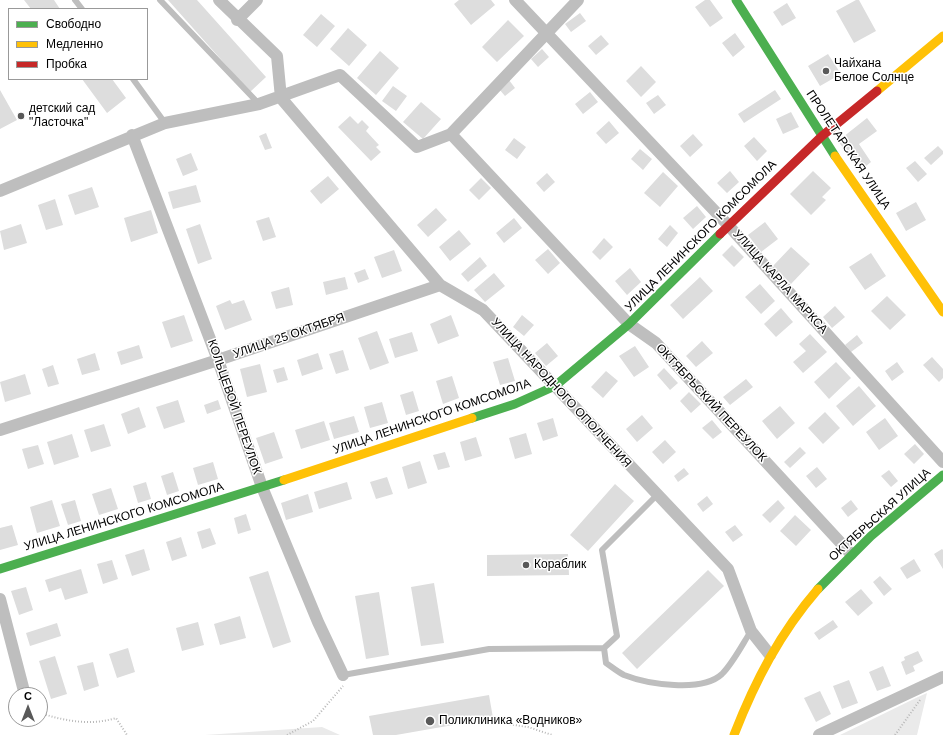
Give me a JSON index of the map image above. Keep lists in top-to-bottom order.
{
  "streets": {
    "main road": ["ПРОЛЕТАРСКАЯ УЛИЦА", "УЛИЦА ЛЕНИНСКОГО КОМСОМОЛА", "ОКТЯБРЬСКАЯ УЛИЦА"],
    "street": [
      "УЛИЦА КАРЛА МАРКСА",
      "УЛИЦА 25 ОКТЯБРЯ",
      "УЛИЦА НАРОДНОГО ОПОЛЧЕНИЯ",
      "ОКТЯБРЬСКИЙ ПЕРЕУЛОК",
      "КОЛЬЦЕВОЙ ПЕРЕУЛОК"
    ]
  },
  "crossings": [
    ["ПРОЛЕТАРСКАЯ УЛИЦА", "УЛИЦА ЛЕНИНСКОГО КОМСОМОЛА"],
    ["УЛИЦА ЛЕНИНСКОГО КОМСОМОЛА", "УЛИЦА КАРЛА МАРКСА"],
    ["УЛИЦА ЛЕНИНСКОГО КОМСОМОЛА", "УЛИЦА НАРОДНОГО ОПОЛЧЕНИЯ"],
    ["УЛИЦА ЛЕНИНСКОГО КОМСОМОЛА", "ОКТЯБРЬСКИЙ ПЕРЕУЛОК"],
    ["УЛИЦА ЛЕНИНСКОГО КОМСОМОЛА", "КОЛЬЦЕВОЙ ПЕРЕУЛОК"],
    ["УЛИЦА 25 ОКТЯБРЯ", "УЛИЦА НАРОДНОГО ОПОЛЧЕНИЯ"],
    ["УЛИЦА 25 ОКТЯБРЯ", "КОЛЬЦЕВОЙ ПЕРЕУЛОК"],
    ["УЛИЦА НАРОДНОГО ОПОЛЧЕНИЯ", "ОКТЯБРЬСКАЯ УЛИЦА"],
    ["ОКТЯБРЬСКИЙ ПЕРЕУЛОК", "ОКТЯБРЬСКАЯ УЛИЦА"]
  ],
  "places": [
    "Чайхана Белое Солнце",
    "детский сад \"Ласточка\"",
    "Кораблик",
    "Поликлиника «Водников»"
  ],
  "legend": ["Свободно", "Медленно", "Пробка"],
  "north": "top"
}
